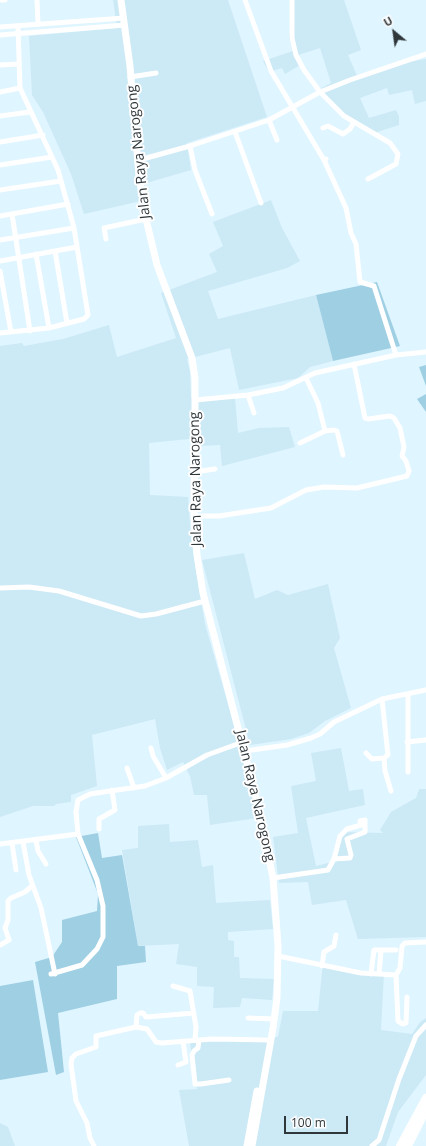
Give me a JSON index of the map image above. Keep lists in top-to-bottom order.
{
  "streets": {
    "main road": ["Jalan Raya Narogong"]
  },
  "scale_bar": "100 m",
  "north": "top left"
}
